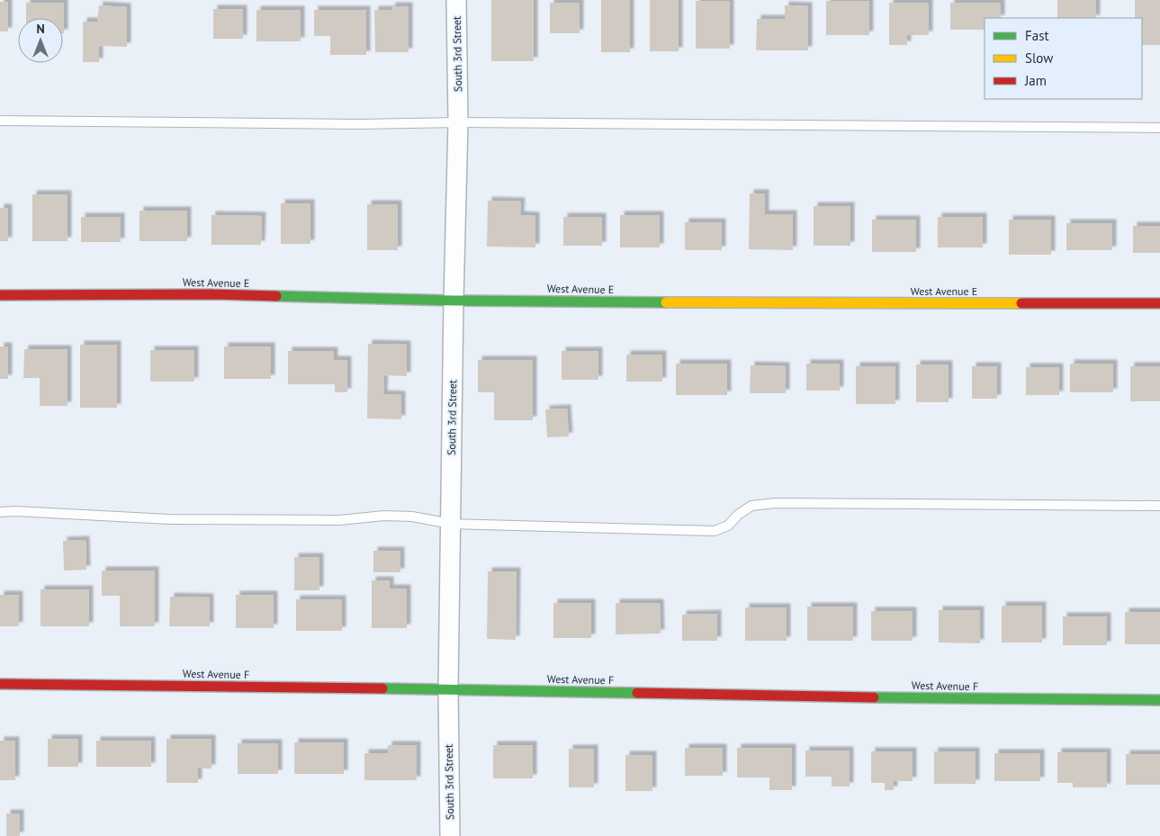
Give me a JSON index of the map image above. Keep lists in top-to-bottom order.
{
  "streets": {
    "street": ["South 3rd Street", "West Avenue E", "West Avenue F"]
  },
  "crossings": [
    ["South 3rd Street", "West Avenue E"],
    ["South 3rd Street", "West Avenue F"]
  ],
  "legend": ["Fast", "Slow", "Jam"],
  "north": "top"
}
